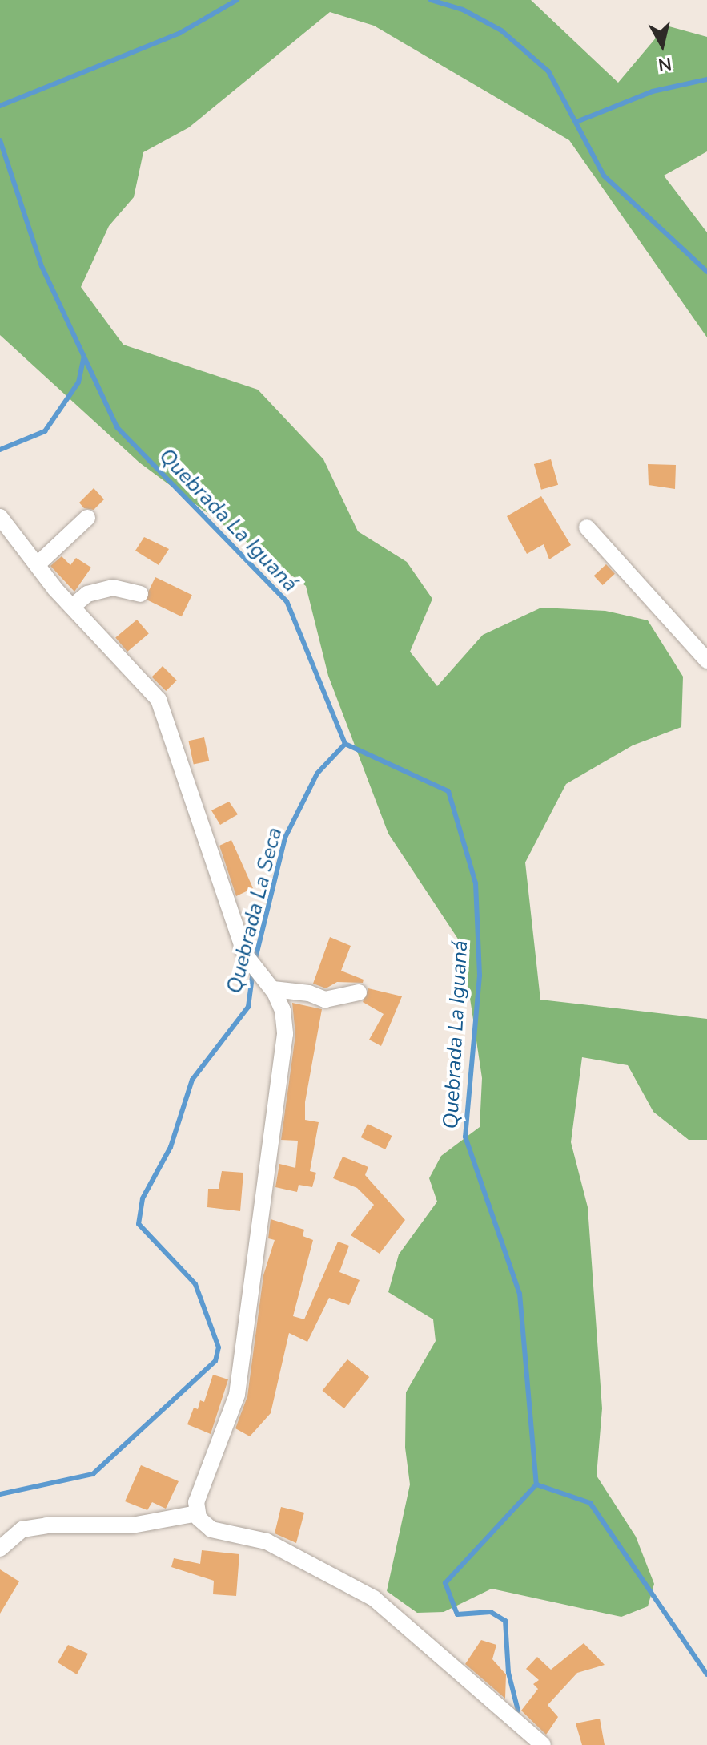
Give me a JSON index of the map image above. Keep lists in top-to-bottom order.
{
  "water": ["Quebrada La Iguaná", "Quebrada La Seca"],
  "north": "bottom"
}
